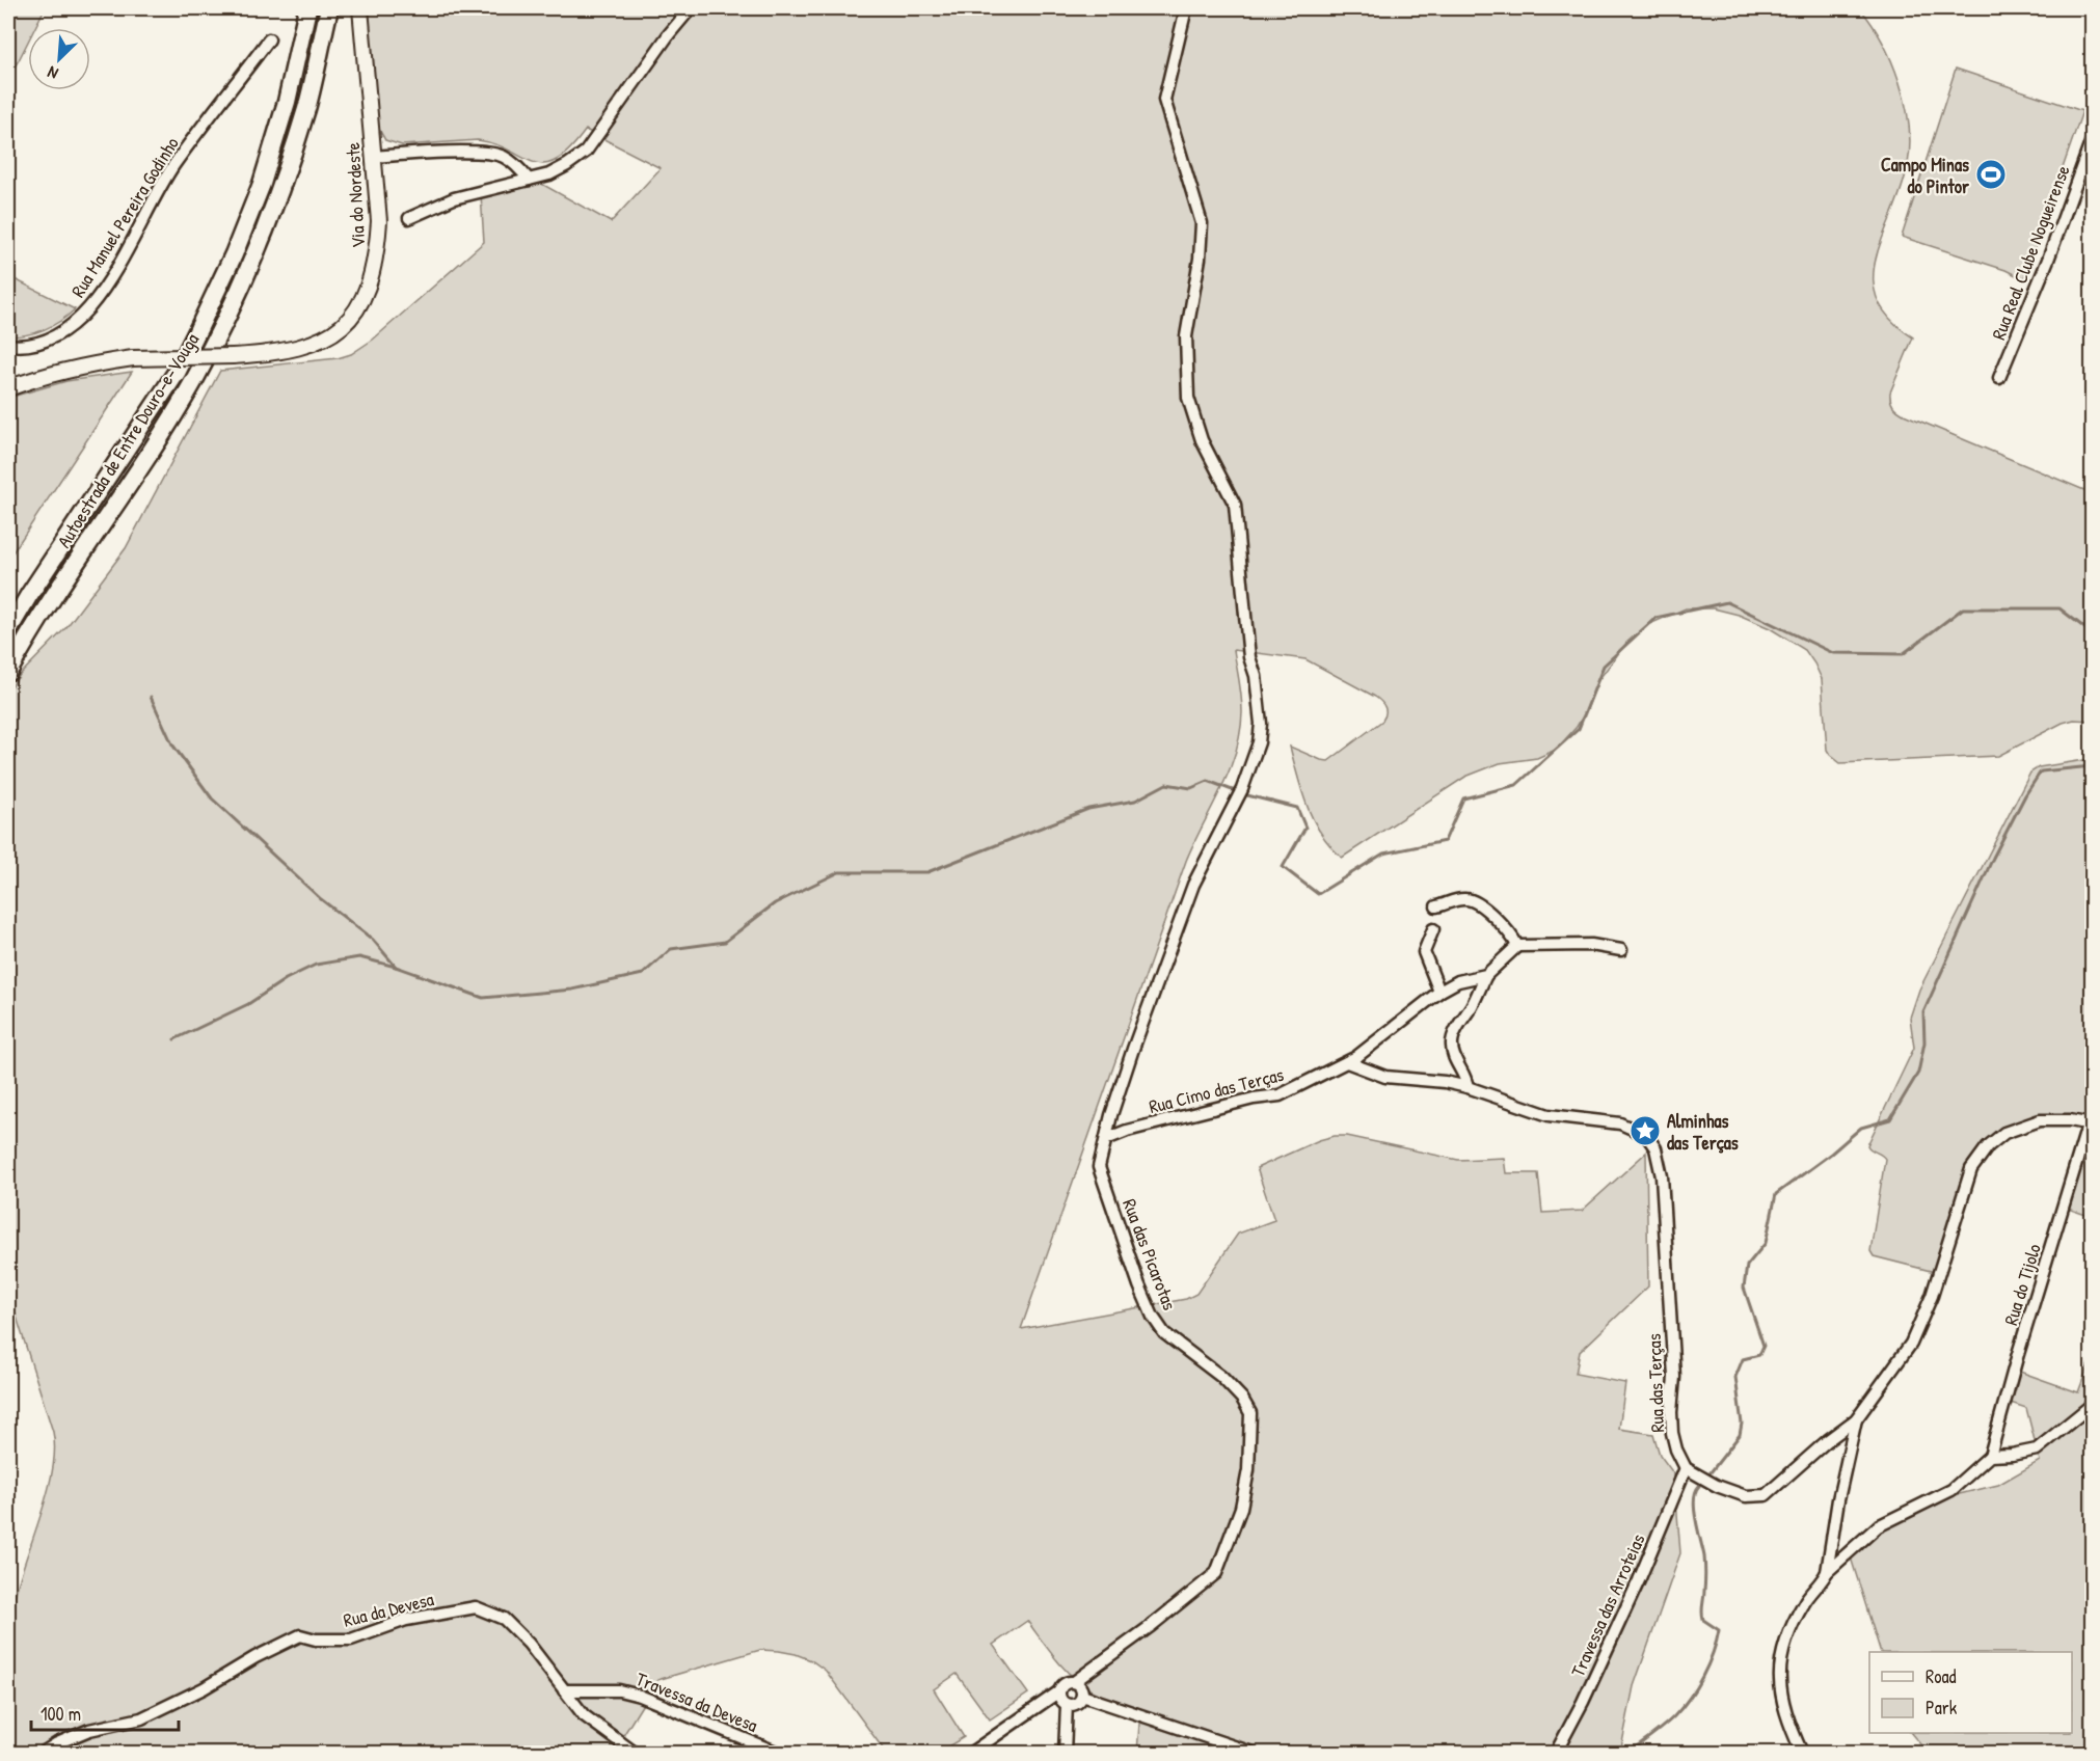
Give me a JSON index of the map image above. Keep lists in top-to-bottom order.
{
  "streets": {
    "highway": ["Autoestrada de Entre Douro-e-Vouga"],
    "main road": ["Via do Nordeste"],
    "street": [
      "Rua Manuel Pereira Godinho",
      "Rua Real Clube Nogueirense",
      "Rua Cimo das Terças",
      "Rua das Picarotas",
      "Rua do Tijolo",
      "Rua das Terças",
      "Travessa das Arroteias",
      "Rua da Devesa",
      "Travessa da Devesa"
    ]
  },
  "crossings": [
    ["Rua Cimo das Terças", "Rua das Picarotas"],
    ["Rua Cimo das Terças", "Rua das Terças"],
    ["Rua das Terças", "Travessa das Arroteias"],
    ["Rua da Devesa", "Travessa da Devesa"]
  ],
  "places": {
    "sports": ["Campo Minas do Pintor"],
    "place": ["Alminhas das Terças"]
  },
  "legend": ["Road", "Park"],
  "scale_bar": "100 m",
  "north": "bottom left"
}
